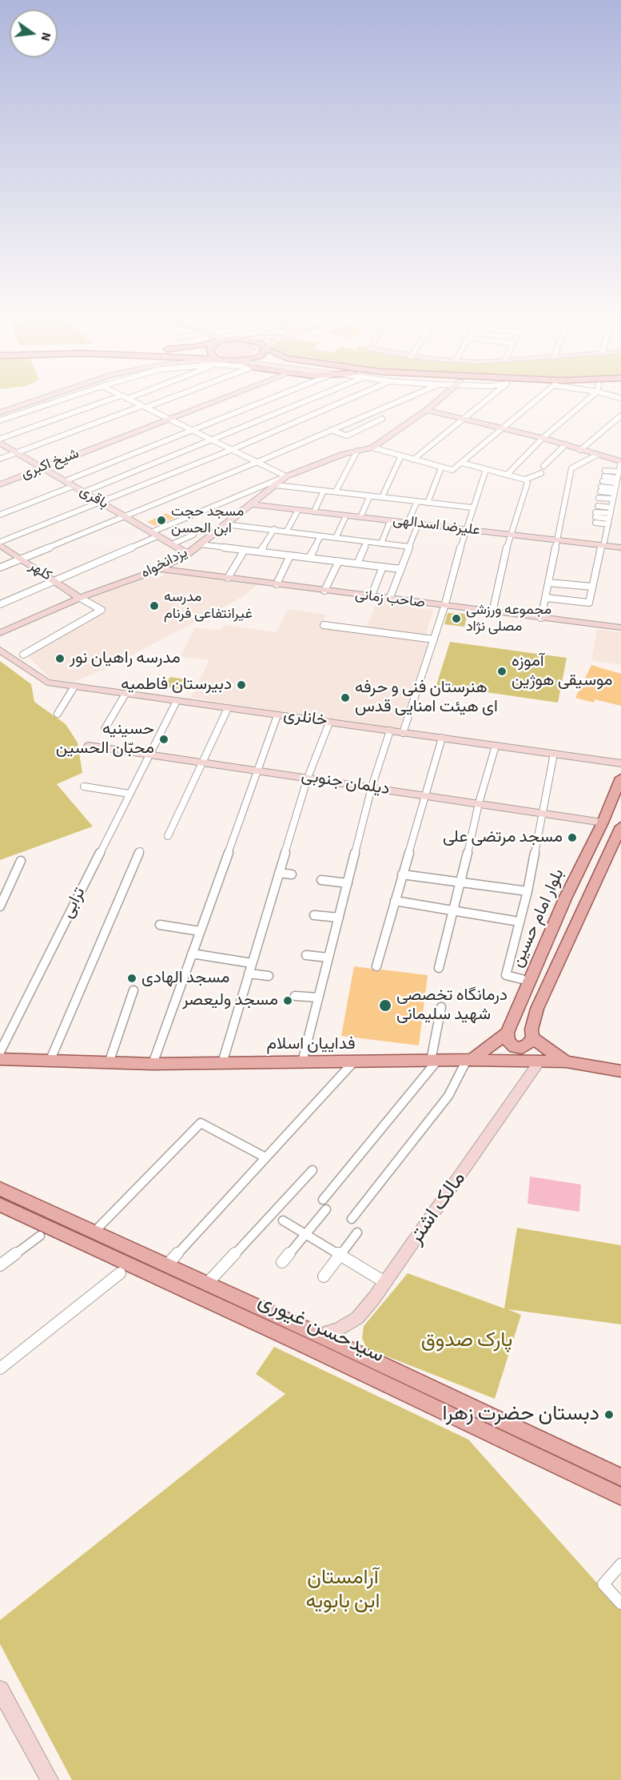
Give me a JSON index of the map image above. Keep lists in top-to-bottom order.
{
  "streets": {
    "main road": ["بلوار امام حسین", "فداییان اسلام", "سیدحسن غیوری"],
    "street": [
      "شیخ اکبری",
      "باقری",
      "علیرضا اسدالهی",
      "یزدانخواه",
      "کلهر",
      "صاحب زمانی",
      "خانلری",
      "دیلمان جنوبی",
      "ترابی",
      "مالک اشتر"
    ]
  },
  "crossings": [
    ["شیخ اکبری", "باقری"],
    ["باقری", "یزدانخواه"],
    ["علیرضا اسدالهی", "یزدانخواه"],
    ["یزدانخواه", "کلهر"],
    ["یزدانخواه", "صاحب زمانی"],
    ["خانلری", "ترابی"],
    ["دیلمان جنوبی", "ترابی"],
    ["دیلمان جنوبی", "بلوار امام حسین"],
    ["بلوار امام حسین", "فداییان اسلام"],
    ["فداییان اسلام", "مالک اشتر"],
    ["مالک اشتر", "سیدحسن غیوری"]
  ],
  "parks": ["پارک صدوق", "آرامستان ابن بابویه"],
  "places": [
    "مسجد حجت ابن الحسن",
    "مدرسه غیرانتفاعی فرنام",
    "مجموعه ورزشی مصلی نژاد",
    "مدرسه راهیان نور",
    "آموزه موسیقی هوژین",
    "دبیرستان فاطمیه",
    "هنرستان فنی و حرفه ای هیئت امنایی قدس",
    "حسینیه محبّان الحسین",
    "مسجد مرتضی علی",
    "مسجد الهادی",
    "مسجد ولیعصر",
    "درمانگاه تخصصی شهید سلیمانی",
    "دبستان حضرت زهرا"
  ],
  "north": "right"
}
